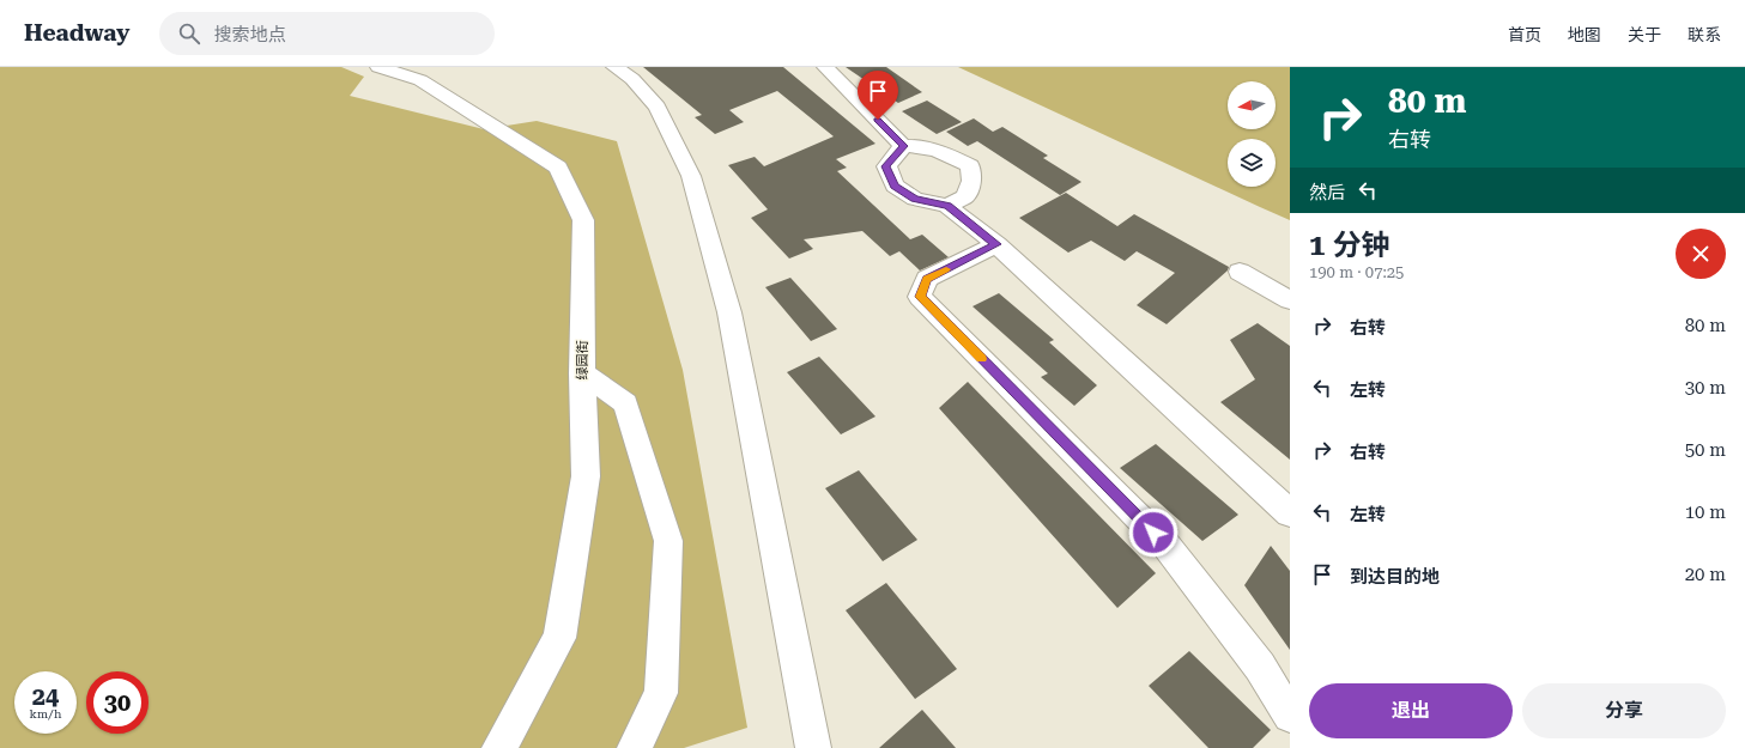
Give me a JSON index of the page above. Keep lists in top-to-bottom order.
{
  "streets": {
    "street": ["绿园街"]
  },
  "north": "left",
  "page": {
    "header": "Headway",
    "search": "搜索地点",
    "nav": [
      "首页",
      "地图",
      "关于",
      "联系"
    ],
    "turn": ["80 m", "右转"],
    "then": "然后",
    "heading": ["1 分钟", "190 m · 07:25"],
    "list": [
      {
        "name": "右转",
        "value": "80 m"
      },
      {
        "name": "左转",
        "value": "30 m"
      },
      {
        "name": "右转",
        "value": "50 m"
      },
      {
        "name": "左转",
        "value": "10 m"
      },
      {
        "name": "到达目的地",
        "value": "20 m"
      }
    ],
    "speed": "24 km/h",
    "limit": "30",
    "buttons": ["退出", "分享"]
  }
}
